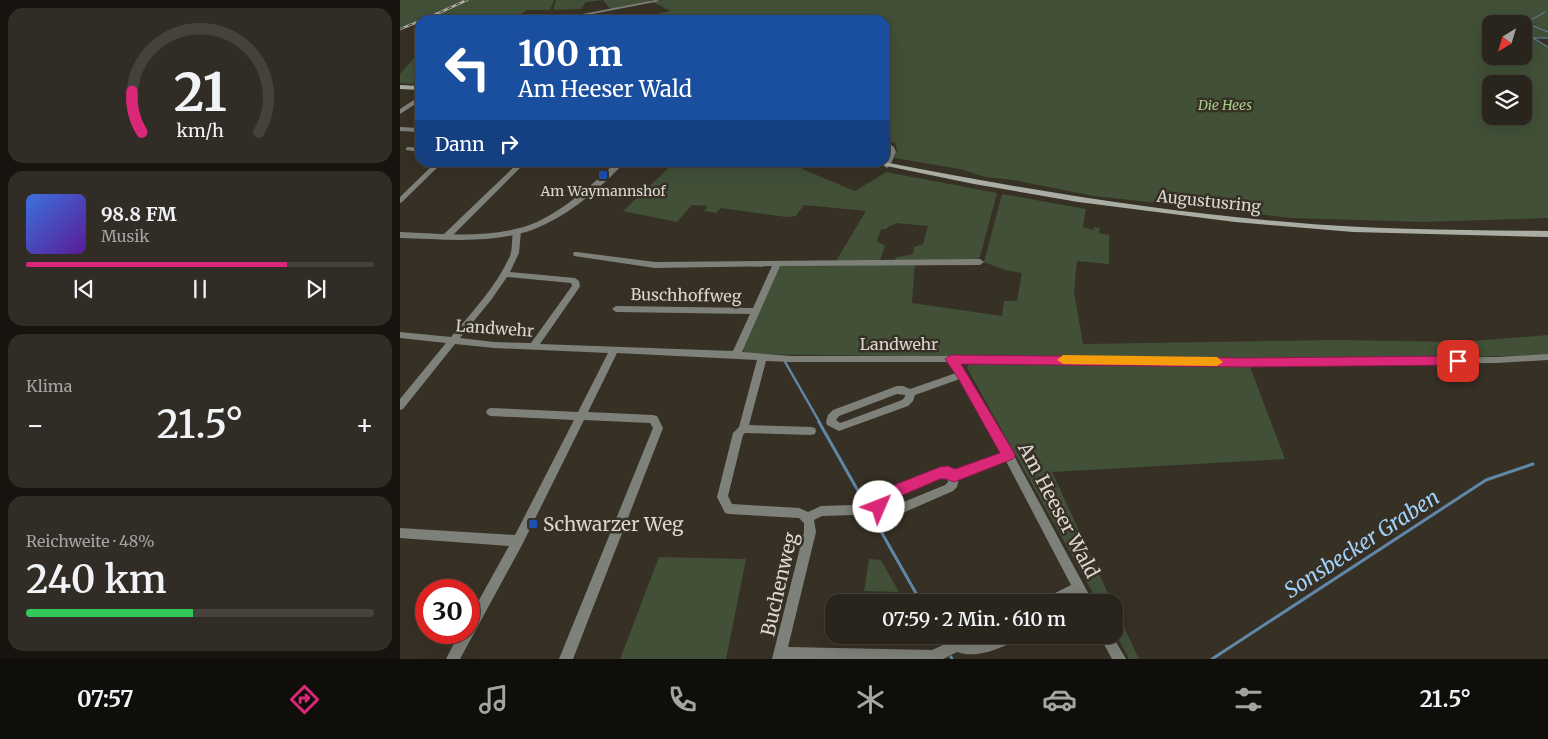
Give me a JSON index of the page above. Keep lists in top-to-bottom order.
{
  "streets": {
    "main road": ["Augustusring"],
    "street": [
      "Buschhoffweg",
      "Landwehr",
      "Am Heeser Wald",
      "Buchenweg"
    ]
  },
  "crossings": [
    ["Landwehr", "Am Heeser Wald"],
    ["Landwehr", "Buchenweg"]
  ],
  "water": ["Sonsbecker Graben"],
  "parks": ["Die Hees"],
  "places": {
    "transit": ["Am Waymannshof", "Schwarzer Weg"]
  },
  "north": "bottom left",
  "page": {
    "turn": ["100 m", "Am Heeser Wald"],
    "then": "Dann",
    "song": ["98.8 FM", "Musik"],
    "tile": [
      "Klima",
      ["Reichweite · 48%", "240 km"]
    ],
    "heat": ["−", "21.5°", "+"],
    "limit": "30",
    "trip": "07:59 · 2 Min. · 610 m",
    "tabs": ["07:57", "21.5°"],
    "gauge": ["21", "km/h"]
  }
}
